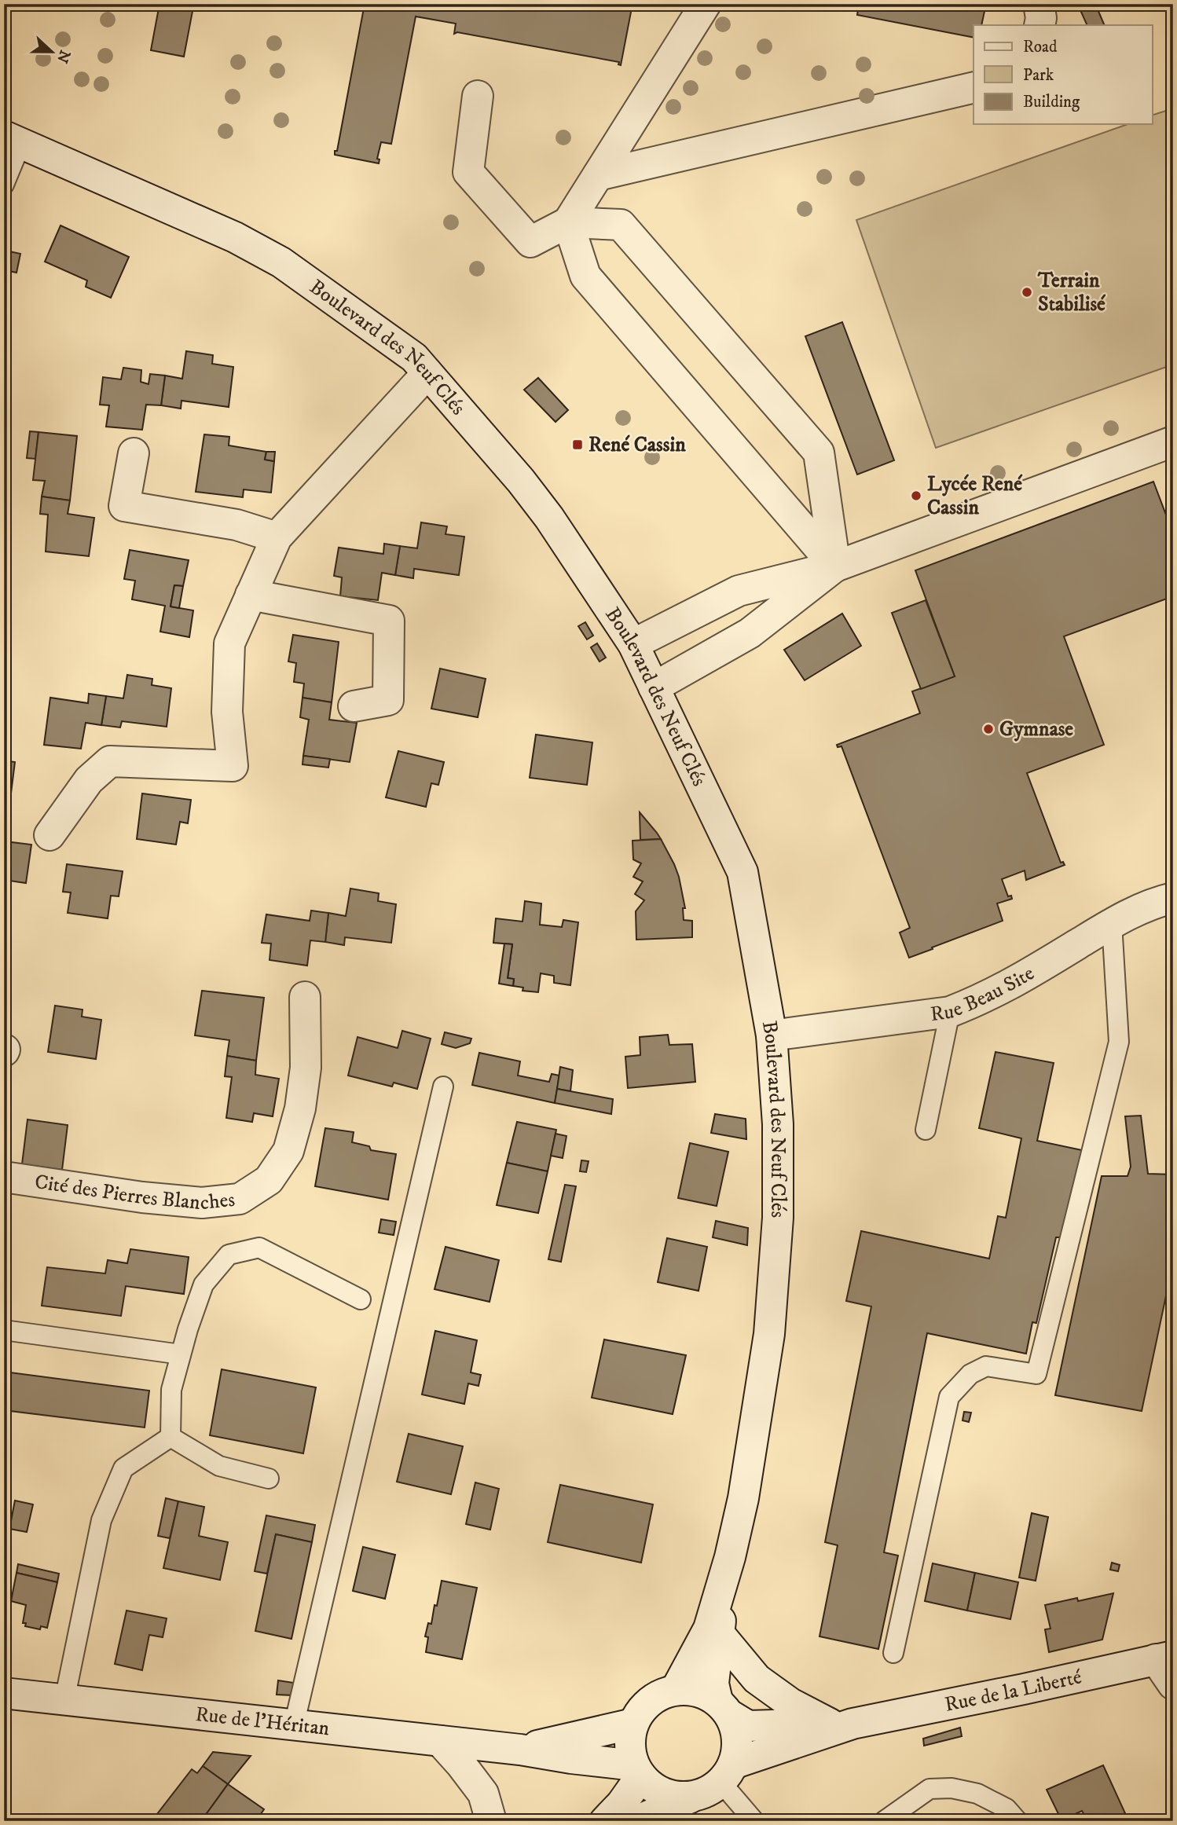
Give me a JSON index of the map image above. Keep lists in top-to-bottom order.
{
  "streets": {
    "street": [
      "Boulevard des Neuf Clés",
      "Rue Beau Site",
      "Cité des Pierres Blanches",
      "Rue de la Liberté",
      "Rue de l'Héritan"
    ]
  },
  "crossings": [
    ["Boulevard des Neuf Clés", "Rue Beau Site"],
    ["Boulevard des Neuf Clés", "Rue de la Liberté"],
    ["Boulevard des Neuf Clés", "Rue de l'Héritan"],
    ["Rue de la Liberté", "Rue de l'Héritan"]
  ],
  "places": {
    "other": ["Terrain Stabilisé", "Lycée René Cassin", "Gymnase"],
    "transit": ["René Cassin"]
  },
  "legend": ["Road", "Park", "Building"],
  "north": "right"
}
